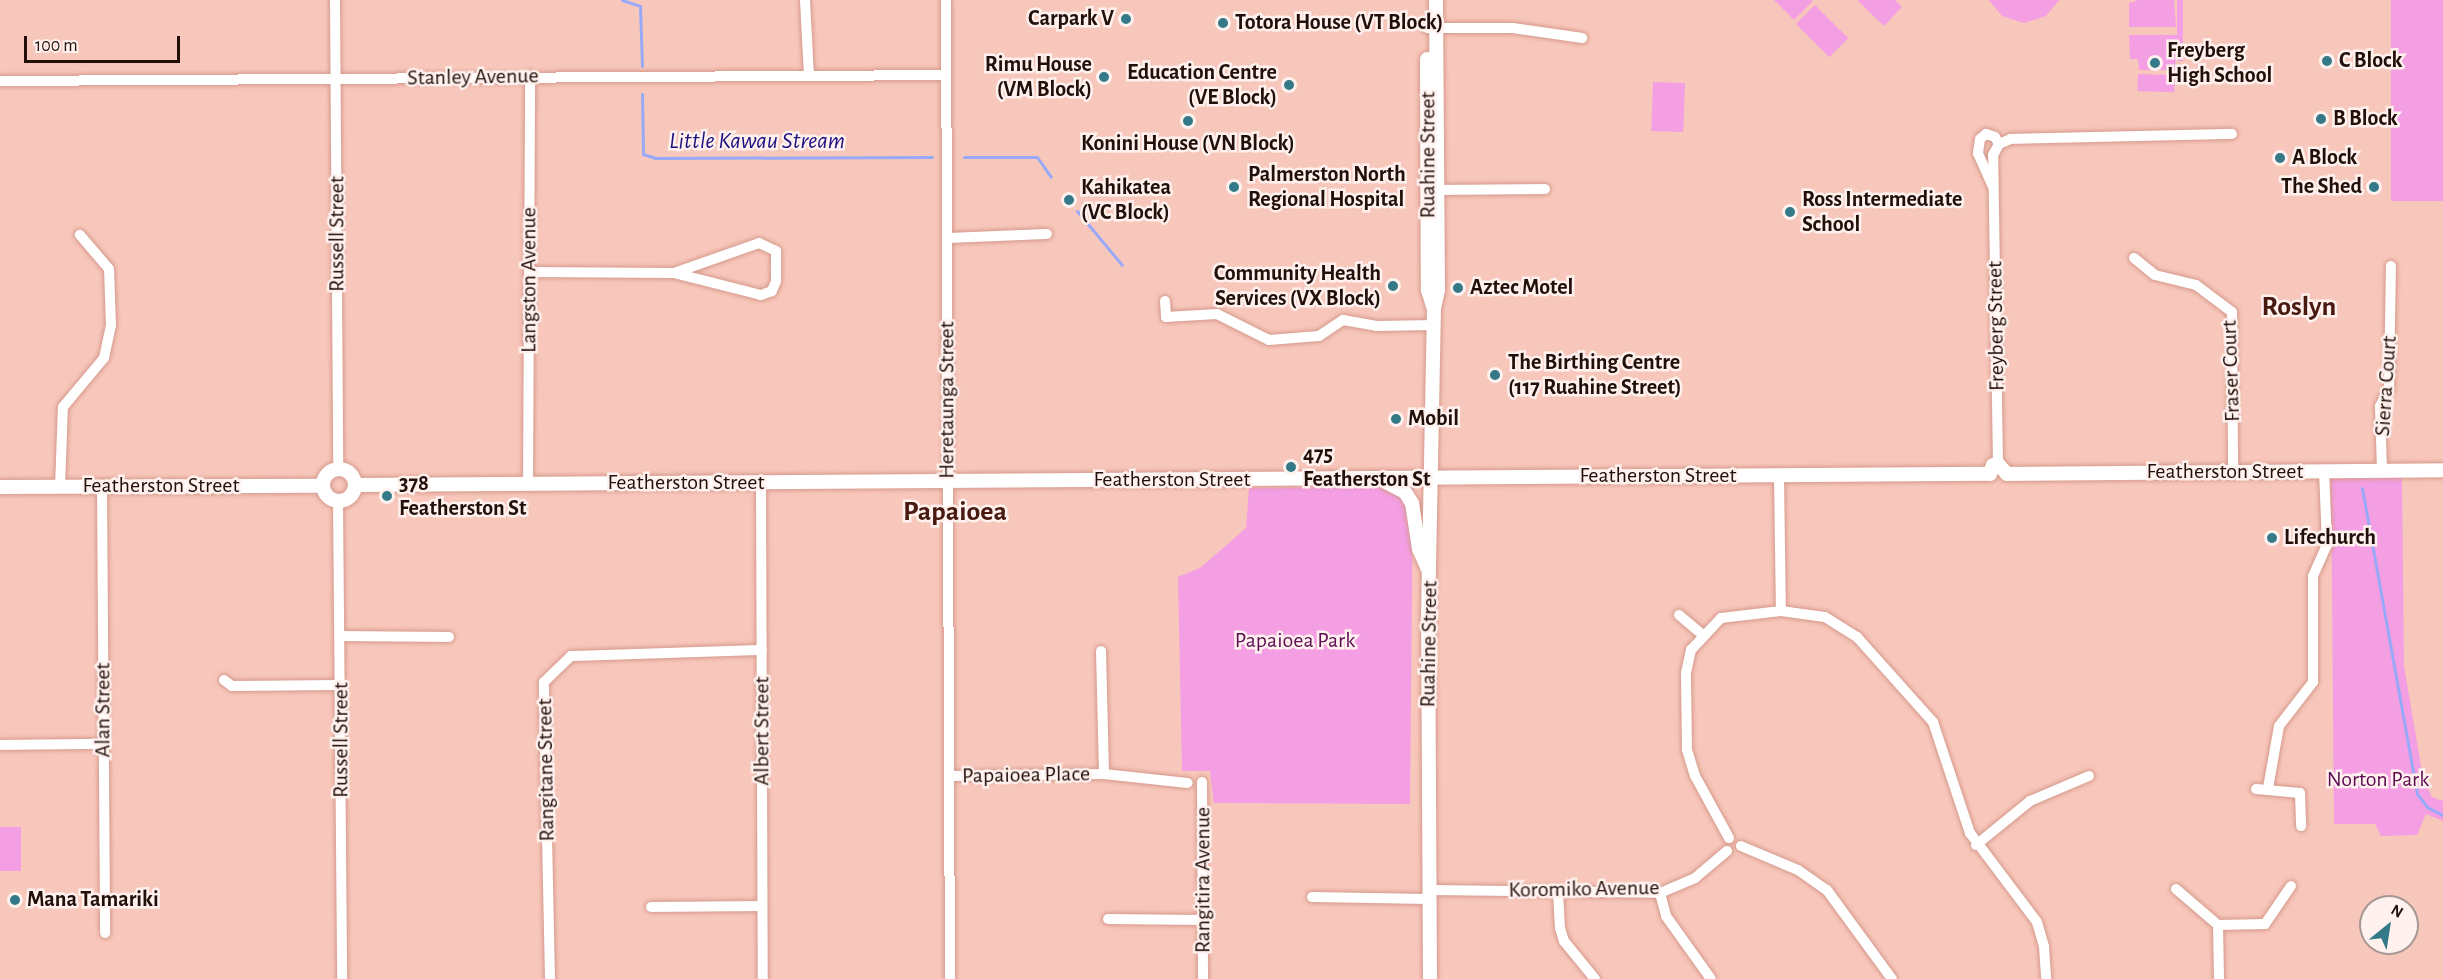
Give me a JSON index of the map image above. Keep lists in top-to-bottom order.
{
  "streets": {
    "main road": ["Ruahine Street", "Featherston Street"],
    "street": [
      "Stanley Avenue",
      "Russell Street",
      "Langston Avenue",
      "Freyberg Street",
      "Fraser Court",
      "Sierra Court",
      "Heretaunga Street",
      "Alan Street",
      "Albert Street",
      "Rangitane Street",
      "Papaioea Place",
      "Rangitira Avenue",
      "Koromiko Avenue"
    ]
  },
  "crossings": [
    ["Stanley Avenue", "Russell Street"],
    ["Stanley Avenue", "Langston Avenue"],
    ["Stanley Avenue", "Heretaunga Street"],
    ["Ruahine Street", "Featherston Street"],
    ["Ruahine Street", "Koromiko Avenue"],
    ["Russell Street", "Featherston Street"],
    ["Langston Avenue", "Featherston Street"],
    ["Freyberg Street", "Featherston Street"],
    ["Fraser Court", "Featherston Street"],
    ["Sierra Court", "Featherston Street"],
    ["Heretaunga Street", "Featherston Street"],
    ["Heretaunga Street", "Papaioea Place"],
    ["Featherston Street", "Alan Street"],
    ["Featherston Street", "Albert Street"],
    ["Albert Street", "Rangitane Street"]
  ],
  "districts": ["Roslyn", "Papaioea"],
  "water": ["Little Kawau Stream"],
  "parks": ["Papaioea Park", "Norton Park"],
  "places": [
    "Carpark V",
    "Totora House (VT Block)",
    "C Block",
    "Freyberg High School",
    "Rimu House (VM Block)",
    "Education Centre (VE Block)",
    "B Block",
    "Konini House (VN Block)",
    "A Block",
    "Palmerston North Regional Hospital",
    "The Shed",
    "Kahikatea (VC Block)",
    "Ross Intermediate School",
    "Community Health Services (VX Block)",
    "Aztec Motel",
    "The Birthing Centre (117 Ruahine Street)",
    "Mobil",
    "475 Featherston St",
    "378 Featherston St",
    "Lifechurch",
    "Mana Tamariki"
  ],
  "scale_bar": "100 m",
  "north": "top right"
}
